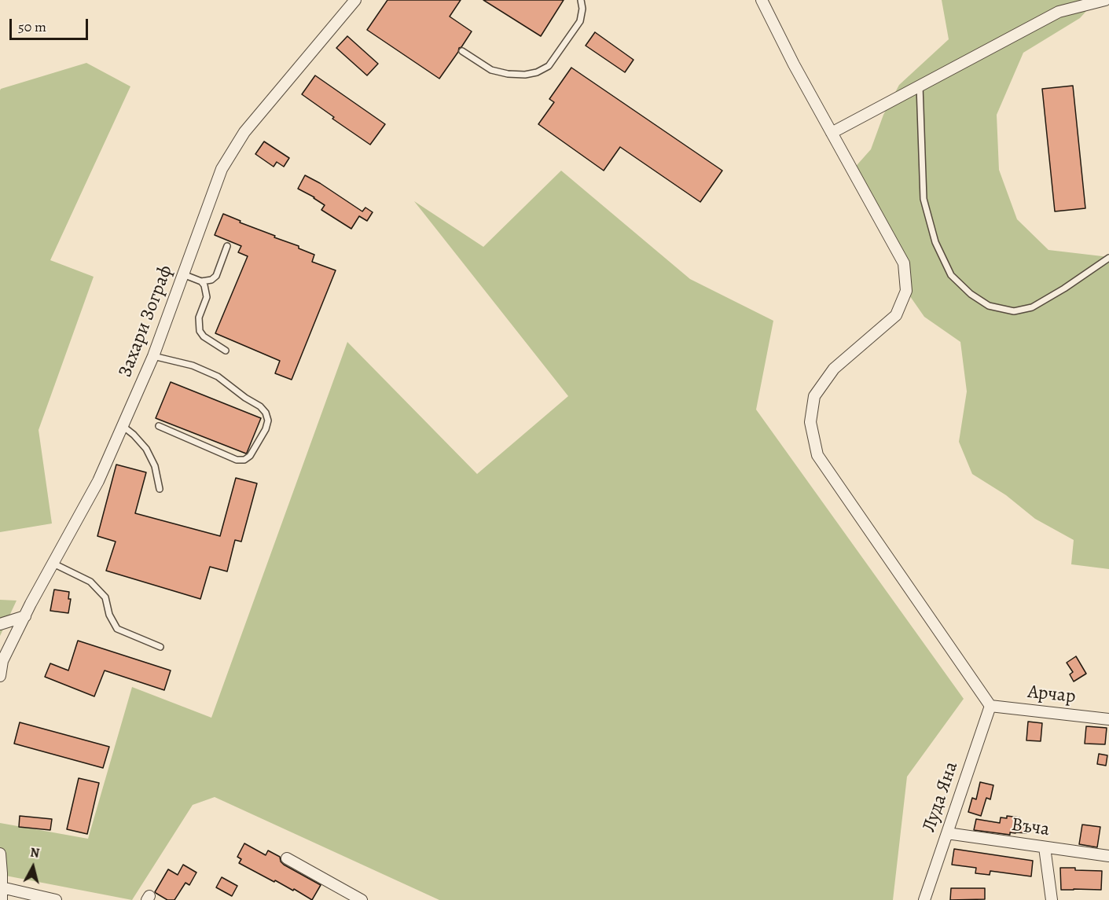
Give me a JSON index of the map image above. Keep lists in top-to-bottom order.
{
  "streets": {
    "street": [
      "Захари Зограф",
      "Арчар",
      "Луда Яна",
      "Въча"
    ]
  },
  "crossings": [
    ["Арчар", "Луда Яна"],
    ["Луда Яна", "Въча"]
  ],
  "scale_bar": "50 m",
  "north": "top"
}
